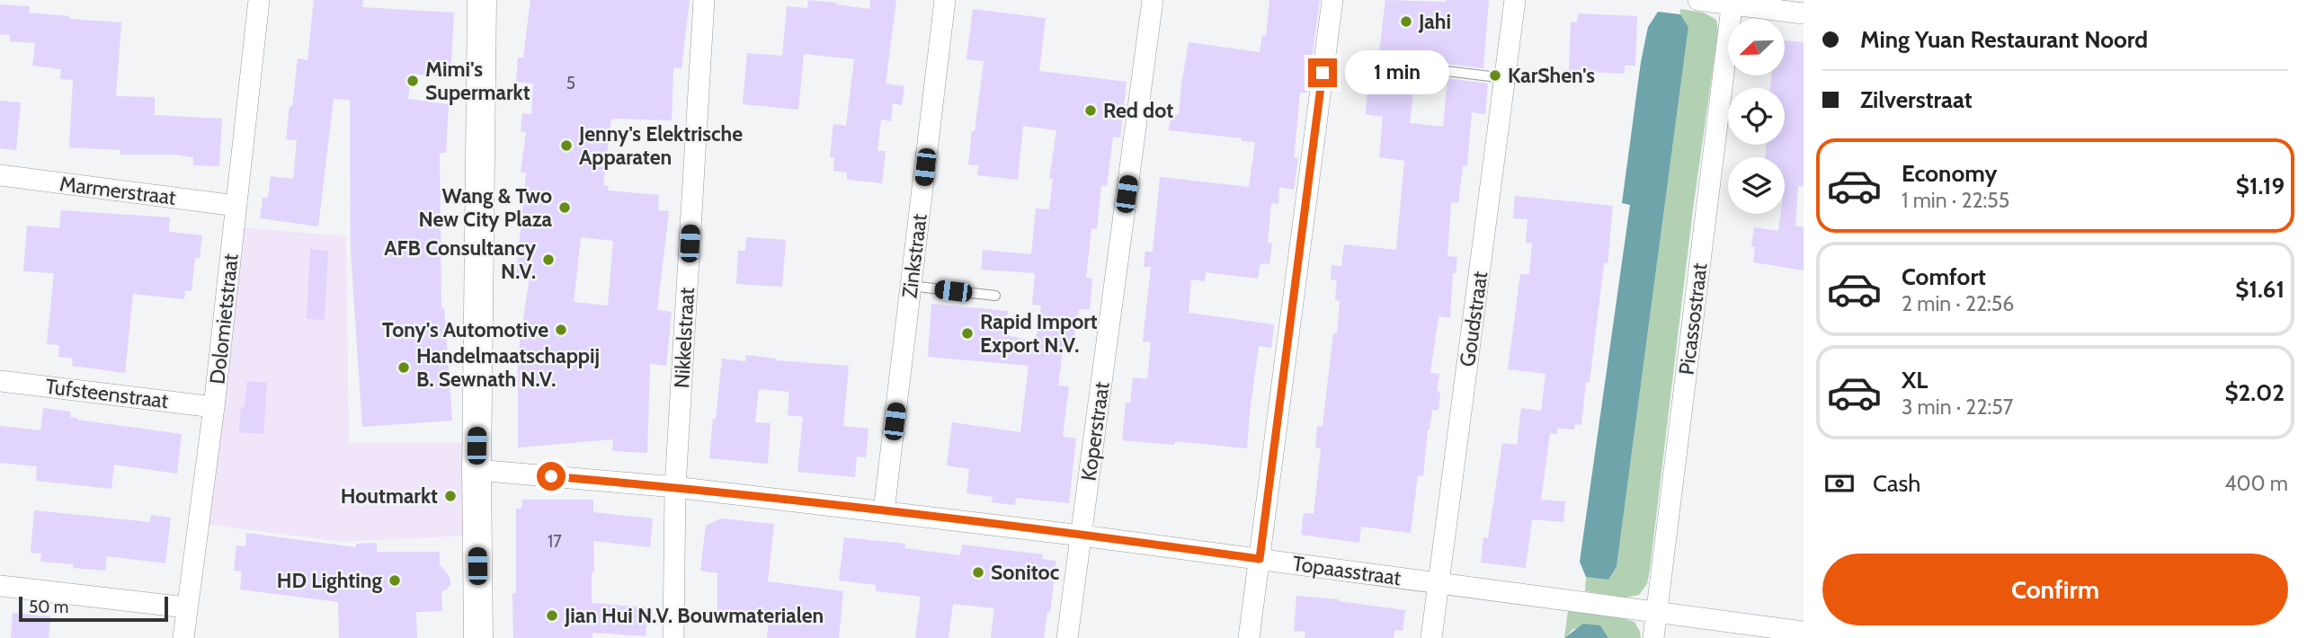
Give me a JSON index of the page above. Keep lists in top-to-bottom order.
{
  "streets": {
    "street": [
      "Marmerstraat",
      "Zinkstraat",
      "Dolomietstraat",
      "Goudstraat",
      "Picassostraat",
      "Nikkelstraat",
      "Tufsteenstraat",
      "Koperstraat",
      "Topaasstraat"
    ]
  },
  "crossings": [
    ["Marmerstraat", "Dolomietstraat"],
    ["Zinkstraat", "Topaasstraat"],
    ["Dolomietstraat", "Tufsteenstraat"],
    ["Goudstraat", "Topaasstraat"],
    ["Picassostraat", "Topaasstraat"],
    ["Nikkelstraat", "Topaasstraat"],
    ["Koperstraat", "Topaasstraat"]
  ],
  "places": [
    "Jahi",
    "KarShen's",
    "Mimi's Supermarkt",
    "Red dot",
    "Jenny's Elektrische Apparaten",
    "Wang & Two New City Plaza",
    "AFB Consultancy N.V.",
    "Tony's Automotive",
    "Rapid Import Export N.V.",
    "Handelmaatschappij B. Sewnath N.V.",
    "Houtmarkt",
    "Sonitoc",
    "HD Lighting",
    "Jian Hui N.V. Bouwmaterialen"
  ],
  "house_numbers": ["5", "17"],
  "scale_bar": "50 m",
  "north": "bottom left",
  "page": {
    "banner": ["Ming Yuan Restaurant Noord", "Zilverstraat"],
    "bubble": "1 min",
    "list": [
      {
        "name": "Economy",
        "note": "1 min · 22:55",
        "value": "$1.19"
      },
      {
        "name": "Comfort",
        "note": "2 min · 22:56",
        "value": "$1.61"
      },
      {
        "name": "XL",
        "note": "3 min · 22:57",
        "value": "$2.02"
      }
    ],
    "pay": ["Cash", "400 m"],
    "buttons": "Confirm",
    "scale": "50 m"
  }
}
